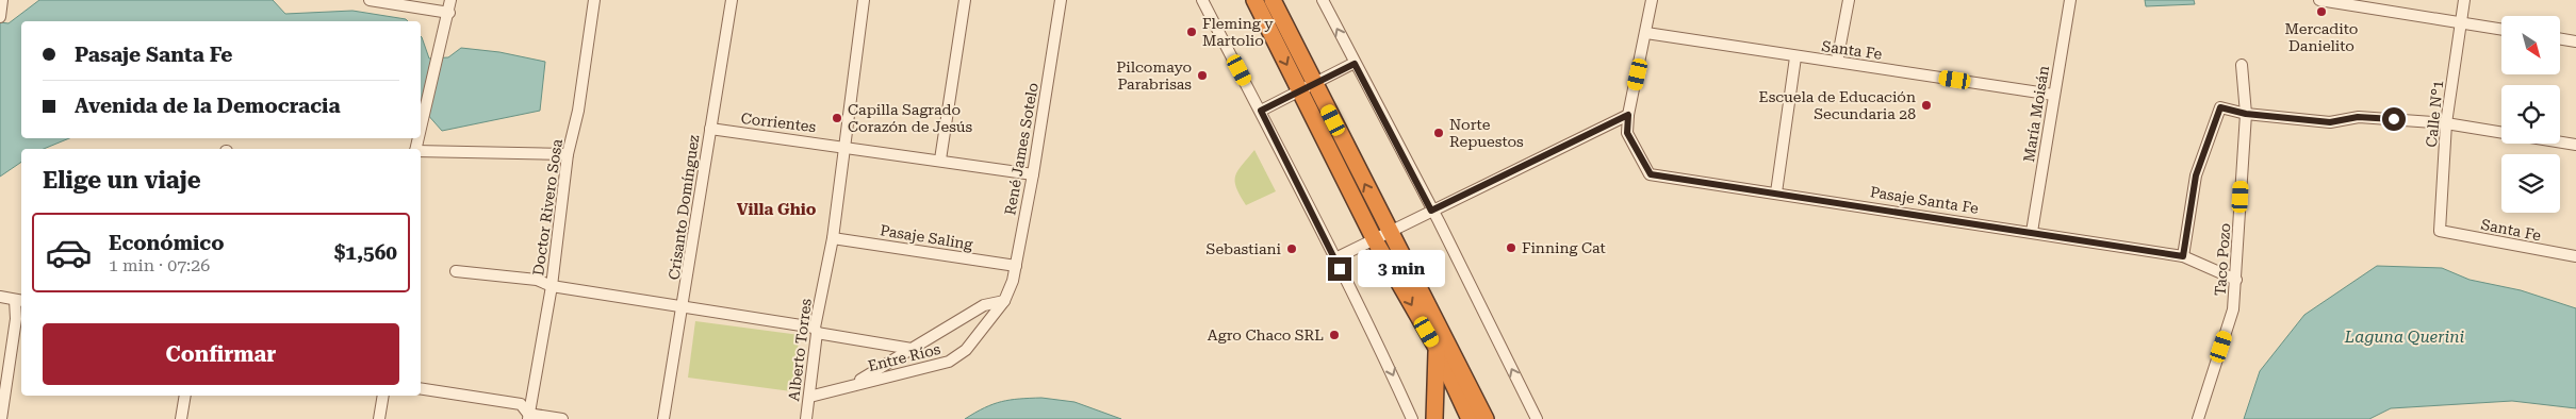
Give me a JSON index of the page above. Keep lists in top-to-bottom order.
{
  "streets": {
    "street": [
      "Santa Fe",
      "María Moisán",
      "Calle N°1",
      "Corrientes",
      "René James Sotelo",
      "Pasaje Santa Fe",
      "Doctor Rivero Sosa",
      "Crisanto Domínguez",
      "Pasaje Saling",
      "Taco Pozo",
      "Alberto Torres",
      "Entre Ríos"
    ]
  },
  "crossings": [
    ["Santa Fe", "María Moisán"],
    ["Santa Fe", "Calle N°1"],
    ["María Moisán", "Pasaje Santa Fe"],
    ["Corrientes", "René James Sotelo"],
    ["Corrientes", "Crisanto Domínguez"],
    ["Corrientes", "Alberto Torres"],
    ["René James Sotelo", "Pasaje Saling"],
    ["René James Sotelo", "Entre Ríos"],
    ["Pasaje Santa Fe", "Taco Pozo"],
    ["Doctor Rivero Sosa", "Entre Ríos"],
    ["Crisanto Domínguez", "Entre Ríos"],
    ["Pasaje Saling", "Alberto Torres"],
    ["Alberto Torres", "Entre Ríos"]
  ],
  "districts": ["Villa Ghio"],
  "water": ["Laguna Querini"],
  "places": [
    "Mercadito Danielito",
    "Fleming y Martolio",
    "Pilcomayo Parabrisas",
    "Escuela de Educación Secundaria 28",
    "Capilla Sagrado Corazón de Jesús",
    "Norte Repuestos",
    "Finning Cat",
    "Sebastiani",
    "Agro Chaco SRL"
  ],
  "north": "bottom right",
  "page": {
    "banner": ["Pasaje Santa Fe", "Avenida de la Democracia"],
    "heading": "Elige un viaje",
    "list": [
      {
        "name": "Económico",
        "note": "1 min · 07:26",
        "value": "$1,560"
      }
    ],
    "bubble": "3 min",
    "buttons": "Confirmar"
  }
}
